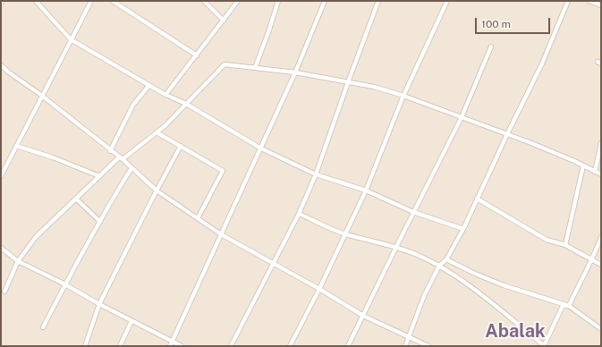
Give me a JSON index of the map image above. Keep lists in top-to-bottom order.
{
  "districts": ["Abalak"],
  "scale_bar": "100 m"
}
